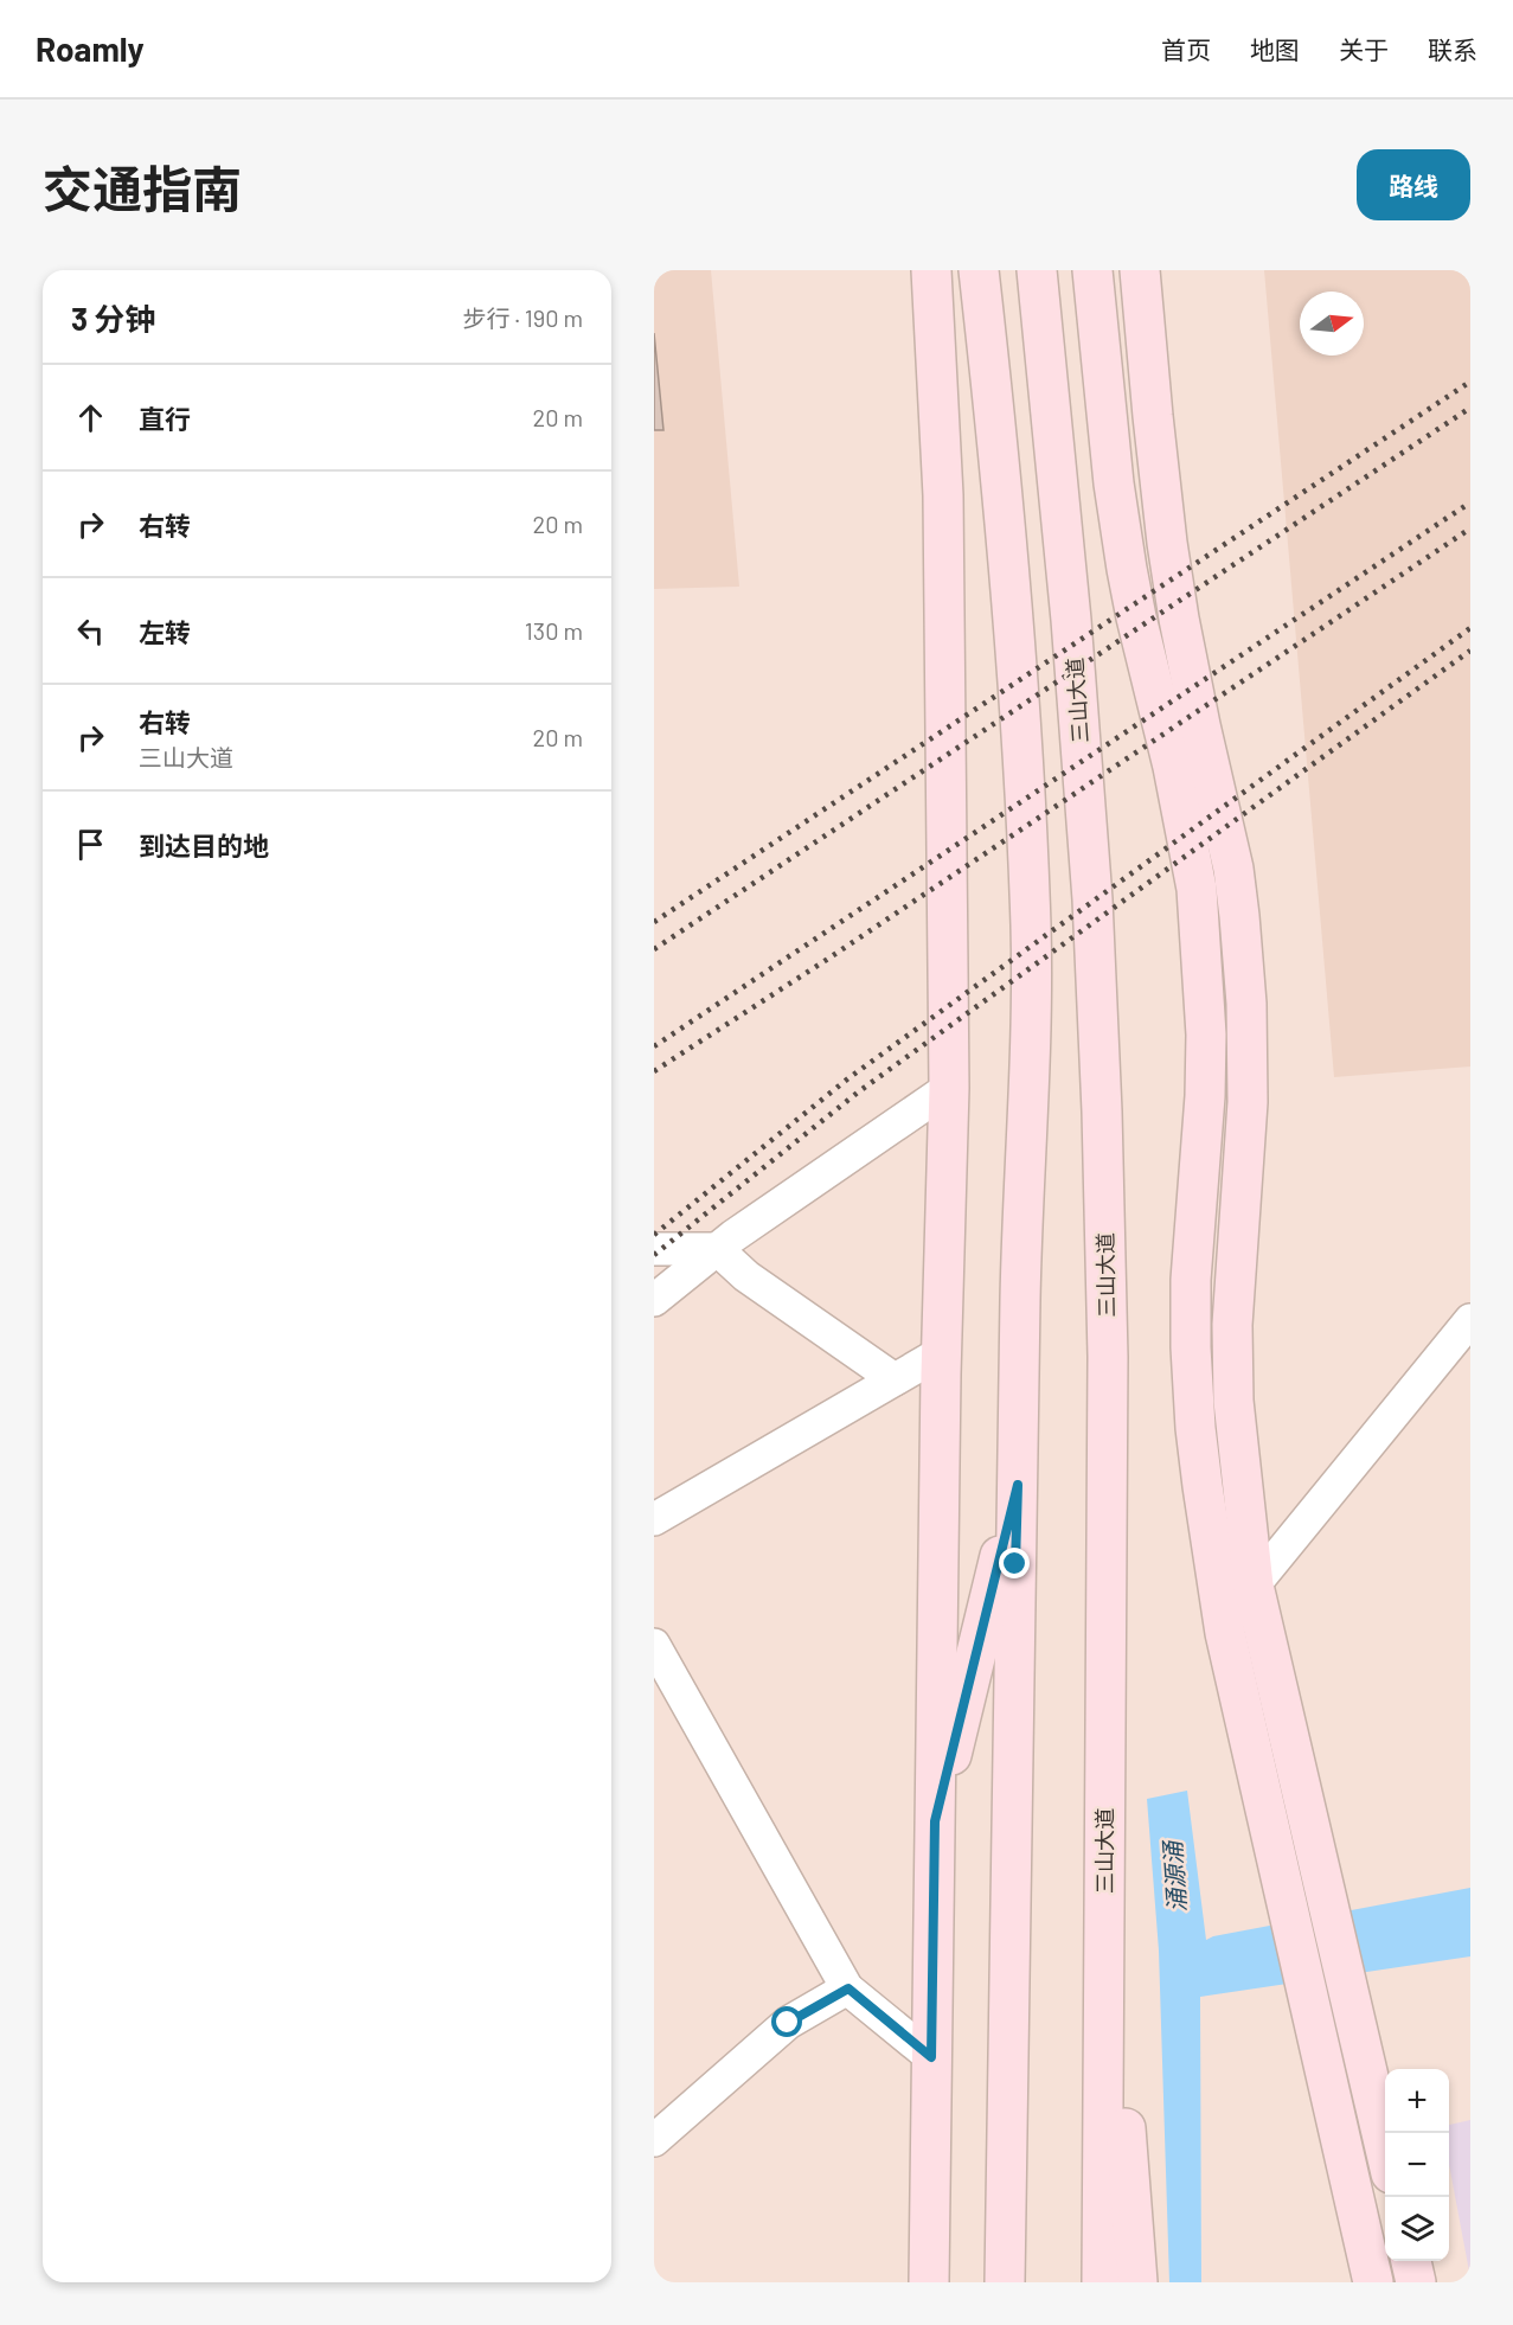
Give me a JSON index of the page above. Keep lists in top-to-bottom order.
{
  "streets": {
    "main road": ["三山大道"]
  },
  "water": ["涌源涌"],
  "north": "right",
  "page": {
    "header": "Roamly",
    "nav": [
      "首页",
      "地图",
      "关于",
      "联系"
    ],
    "title": "交通指南",
    "buttons": "路线",
    "heading": ["3 分钟", "步行 · 190 m"],
    "list": [
      ["直行", "20 m"],
      ["右转", "20 m"],
      ["左转", "130 m"],
      ["右转", "三山大道", "20 m"],
      "到达目的地"
    ],
    "map_buttons": ["+", "−"]
  }
}
